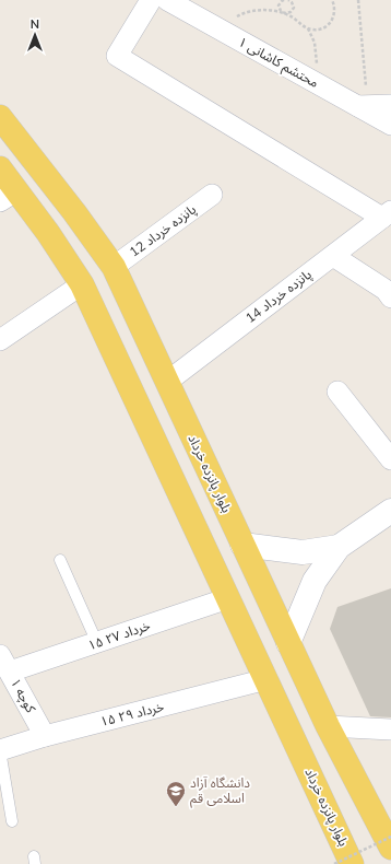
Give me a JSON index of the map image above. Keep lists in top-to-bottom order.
{
  "streets": {
    "main road": ["بلوار پانزده خرداد"],
    "street": [
      "محتشم کاشانی ۱",
      "پانزده خرداد 12",
      "پانزده خرداد 14",
      "۱۵ خرداد ۲۷",
      "کوچه ۱",
      "۱۵ خرداد ۲۹"
    ]
  },
  "crossings": [
    ["پانزده خرداد 12", "بلوار پانزده خرداد"],
    ["پانزده خرداد 14", "بلوار پانزده خرداد"],
    ["بلوار پانزده خرداد", "۱۵ خرداد ۲۷"],
    ["بلوار پانزده خرداد", "۱۵ خرداد ۲۹"],
    ["۱۵ خرداد ۲۷", "کوچه ۱"],
    ["کوچه ۱", "۱۵ خرداد ۲۹"]
  ],
  "places": {
    "school or university": ["دانشگاه آزاد اسلامی قم"]
  },
  "north": "top"
}
